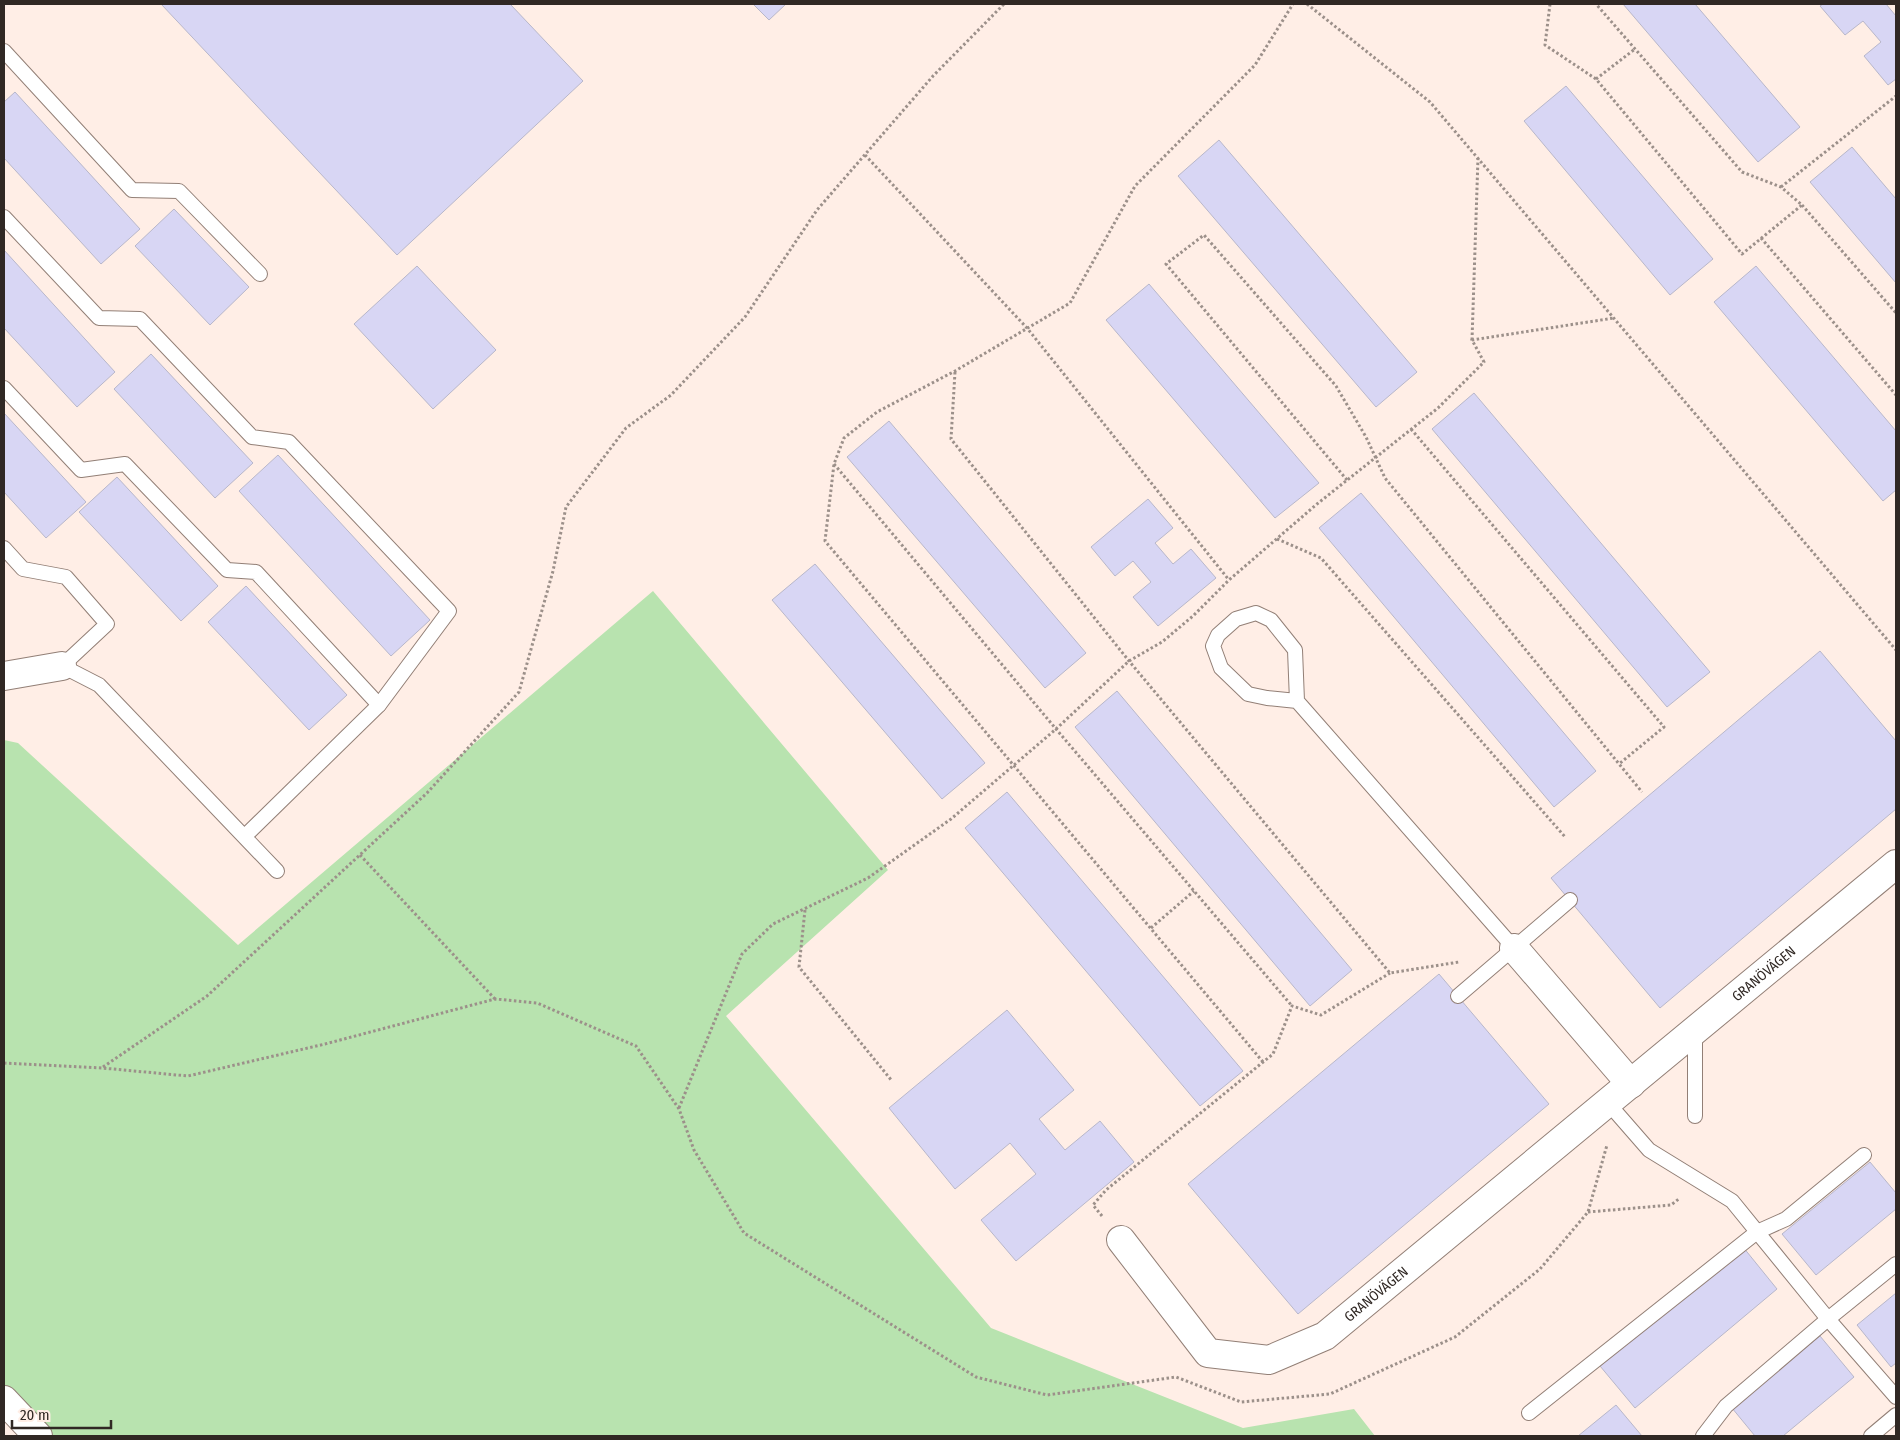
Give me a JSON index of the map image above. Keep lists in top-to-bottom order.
{
  "streets": {
    "street": ["GRANÖVÄGEN"]
  },
  "scale_bar": "20 m"
}
